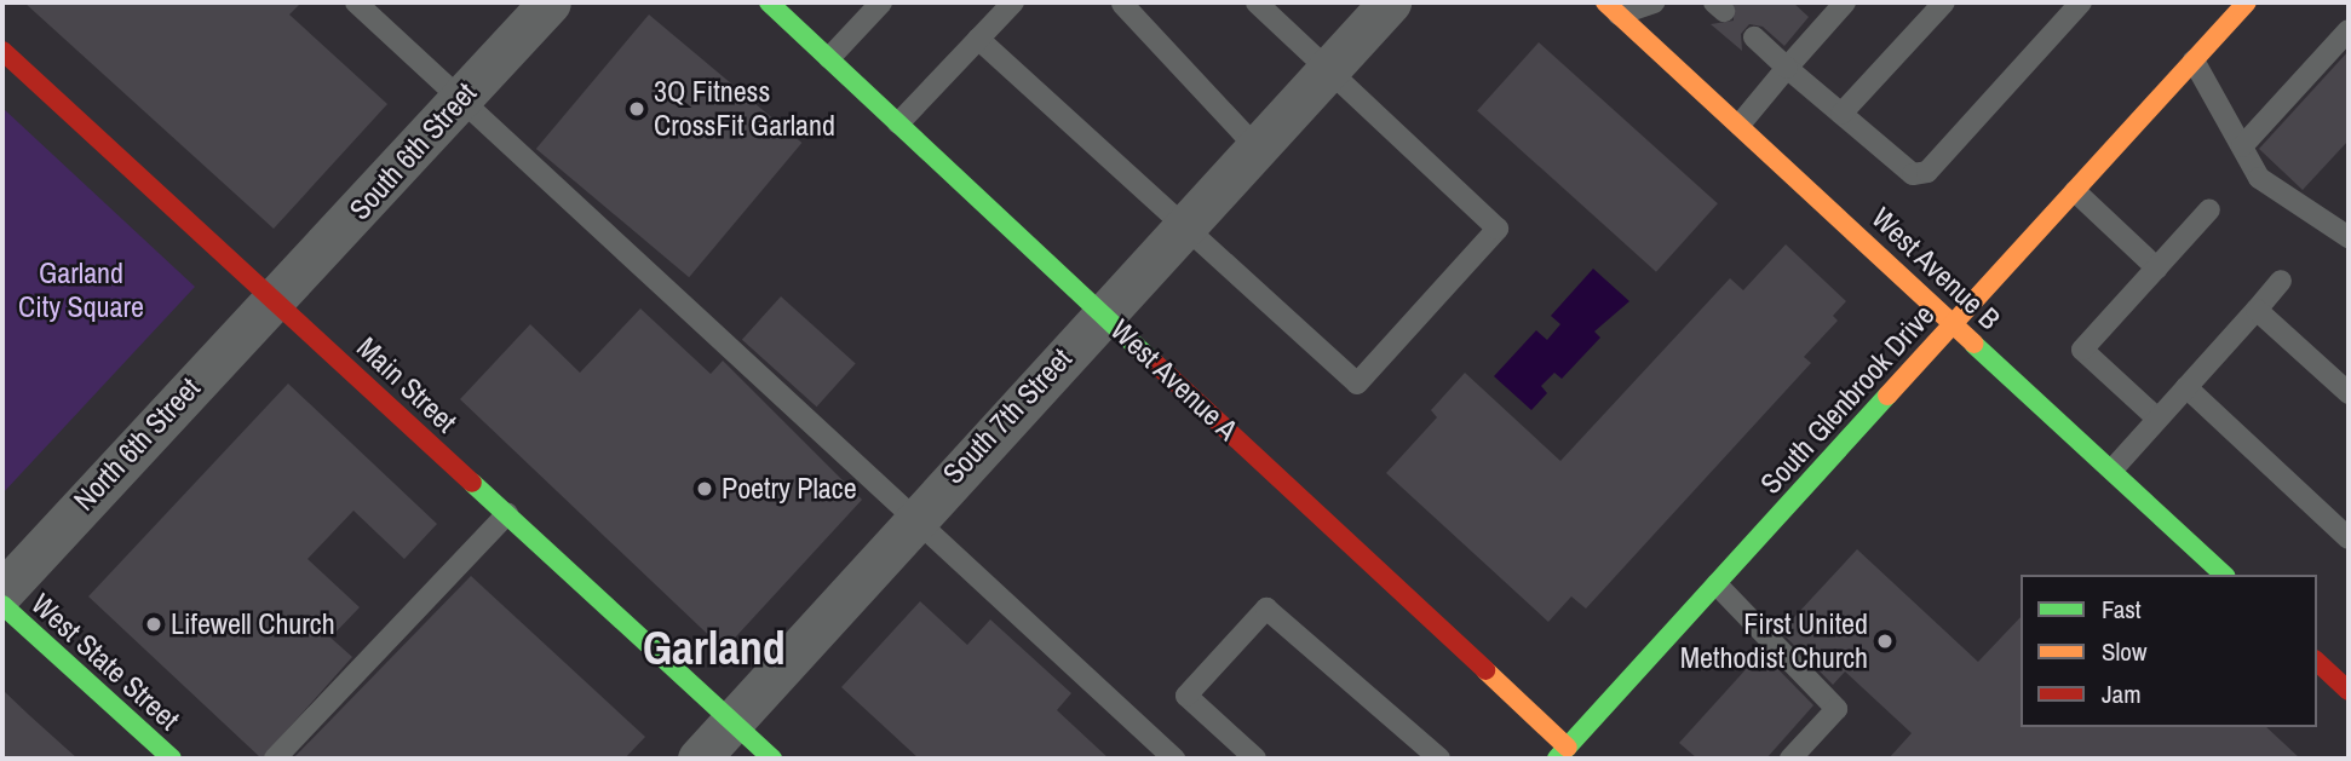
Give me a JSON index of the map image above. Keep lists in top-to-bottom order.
{
  "streets": {
    "street": [
      "South 6th Street",
      "West Avenue B",
      "West Avenue A",
      "Main Street",
      "South Glenbrook Drive",
      "South 7th Street",
      "North 6th Street",
      "West State Street"
    ]
  },
  "crossings": [
    ["South 6th Street", "Main Street"],
    ["South 6th Street", "North 6th Street"],
    ["West Avenue B", "South Glenbrook Drive"],
    ["West Avenue A", "South Glenbrook Drive"],
    ["West Avenue A", "South 7th Street"],
    ["Main Street", "South 7th Street"],
    ["Main Street", "North 6th Street"]
  ],
  "districts": ["Garland"],
  "parks": ["Garland City Square"],
  "places": [
    "3Q Fitness CrossFit Garland",
    "Poetry Place",
    "Lifewell Church",
    "First United Methodist Church"
  ],
  "legend": ["Fast", "Slow", "Jam"]
}
